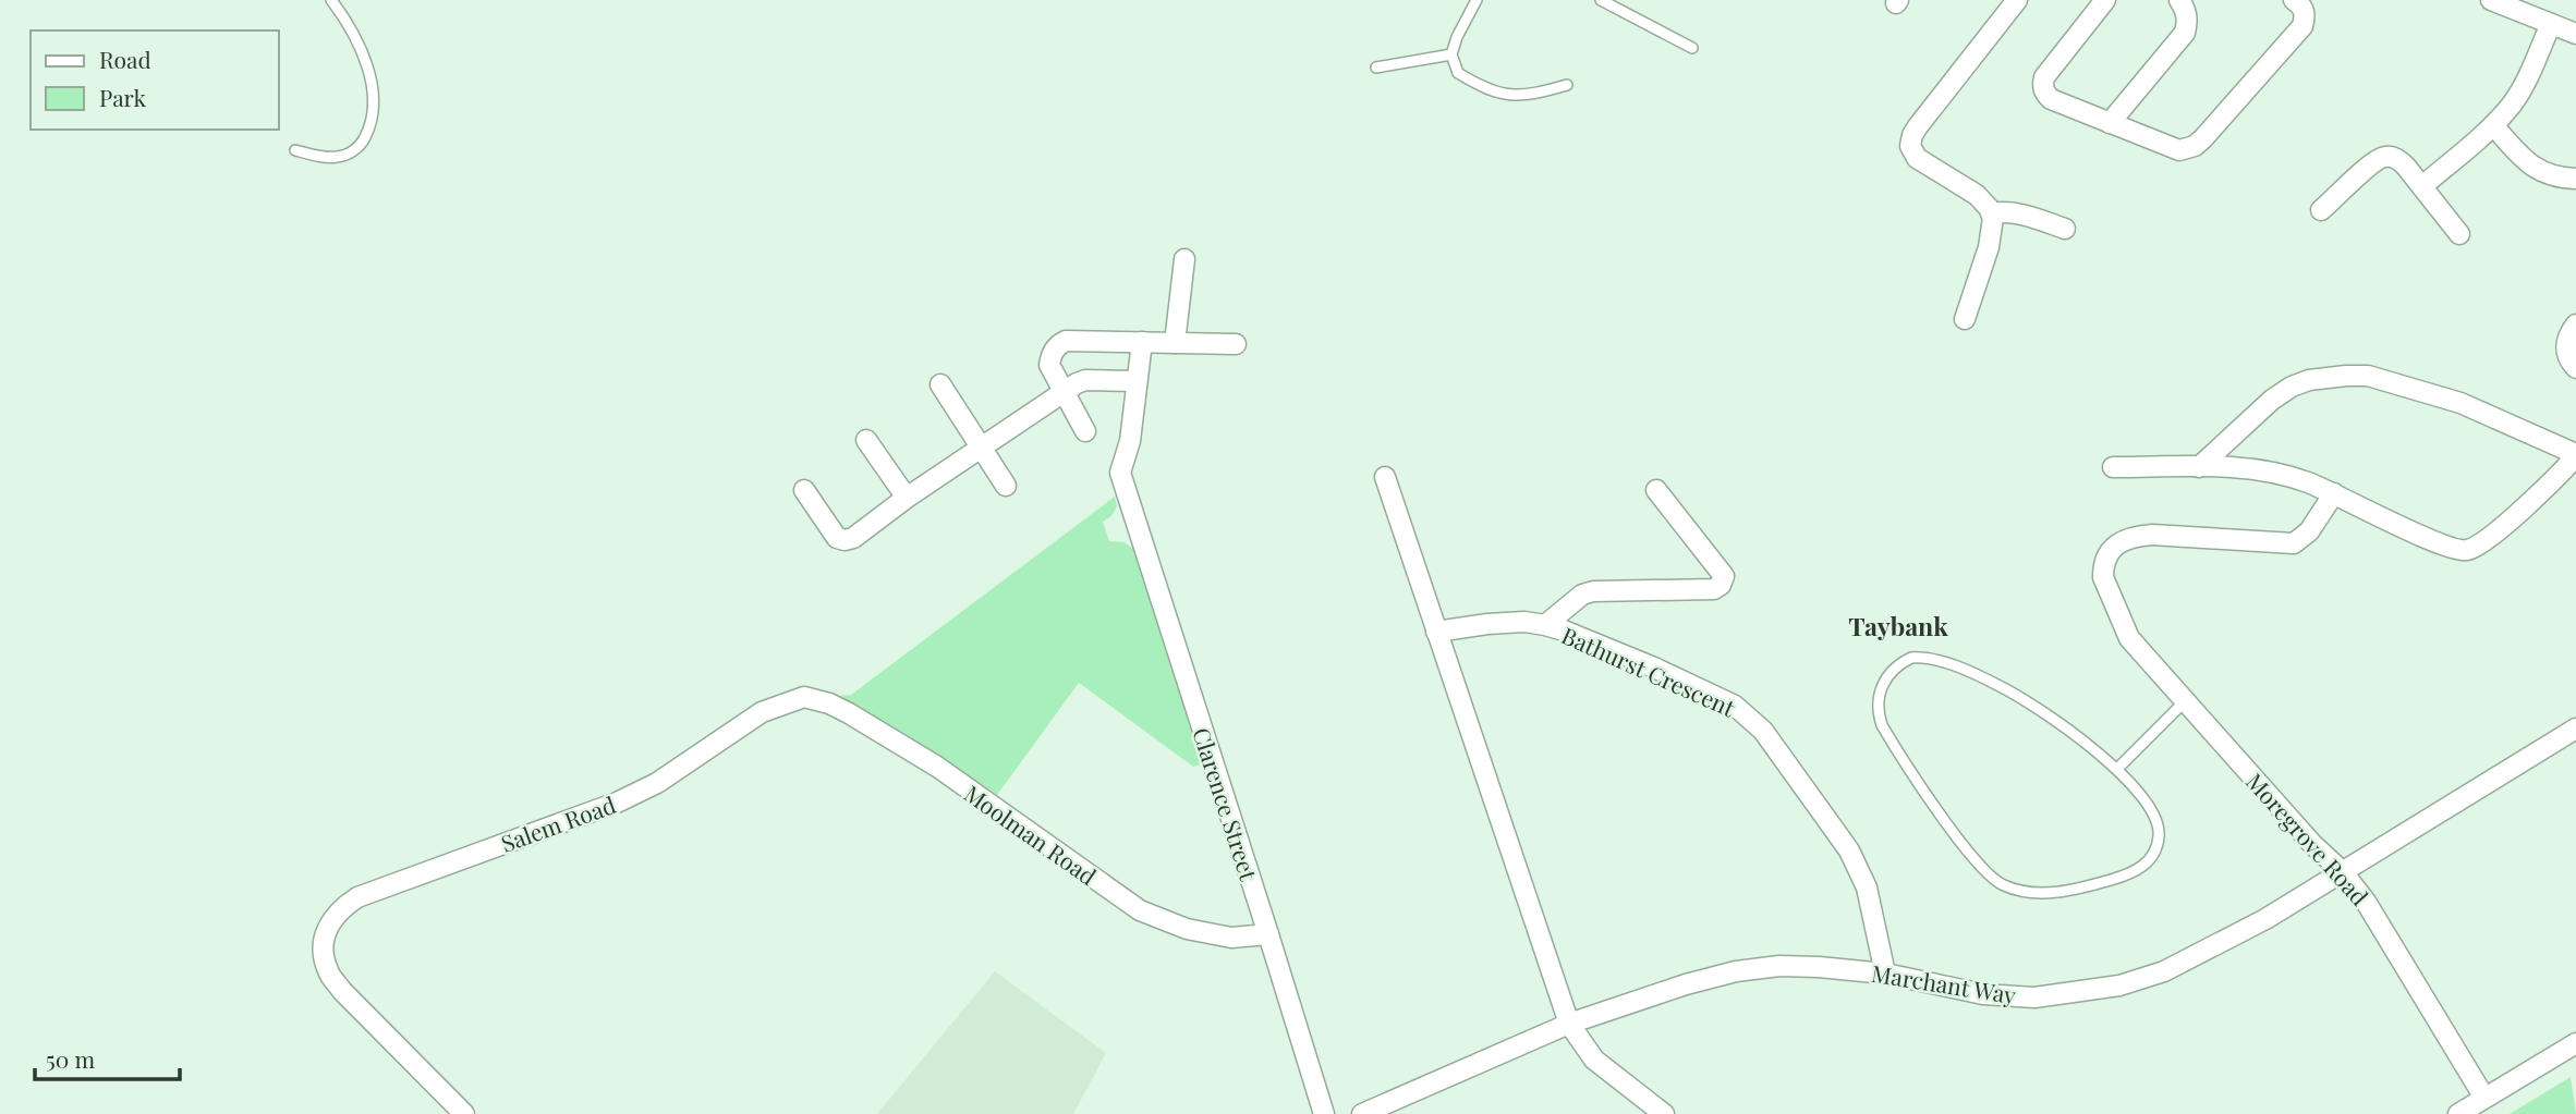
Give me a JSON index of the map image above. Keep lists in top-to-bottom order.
{
  "streets": {
    "street": [
      "Bathurst Crescent",
      "Clarence Street",
      "Salem Road",
      "Moolman Road",
      "Moregrove Road",
      "Marchant Way"
    ]
  },
  "crossings": [
    ["Bathurst Crescent", "Marchant Way"],
    ["Clarence Street", "Moolman Road"],
    ["Salem Road", "Moolman Road"],
    ["Moregrove Road", "Marchant Way"]
  ],
  "districts": ["Taybank"],
  "legend": ["Road", "Park"],
  "scale_bar": "50 m"
}
